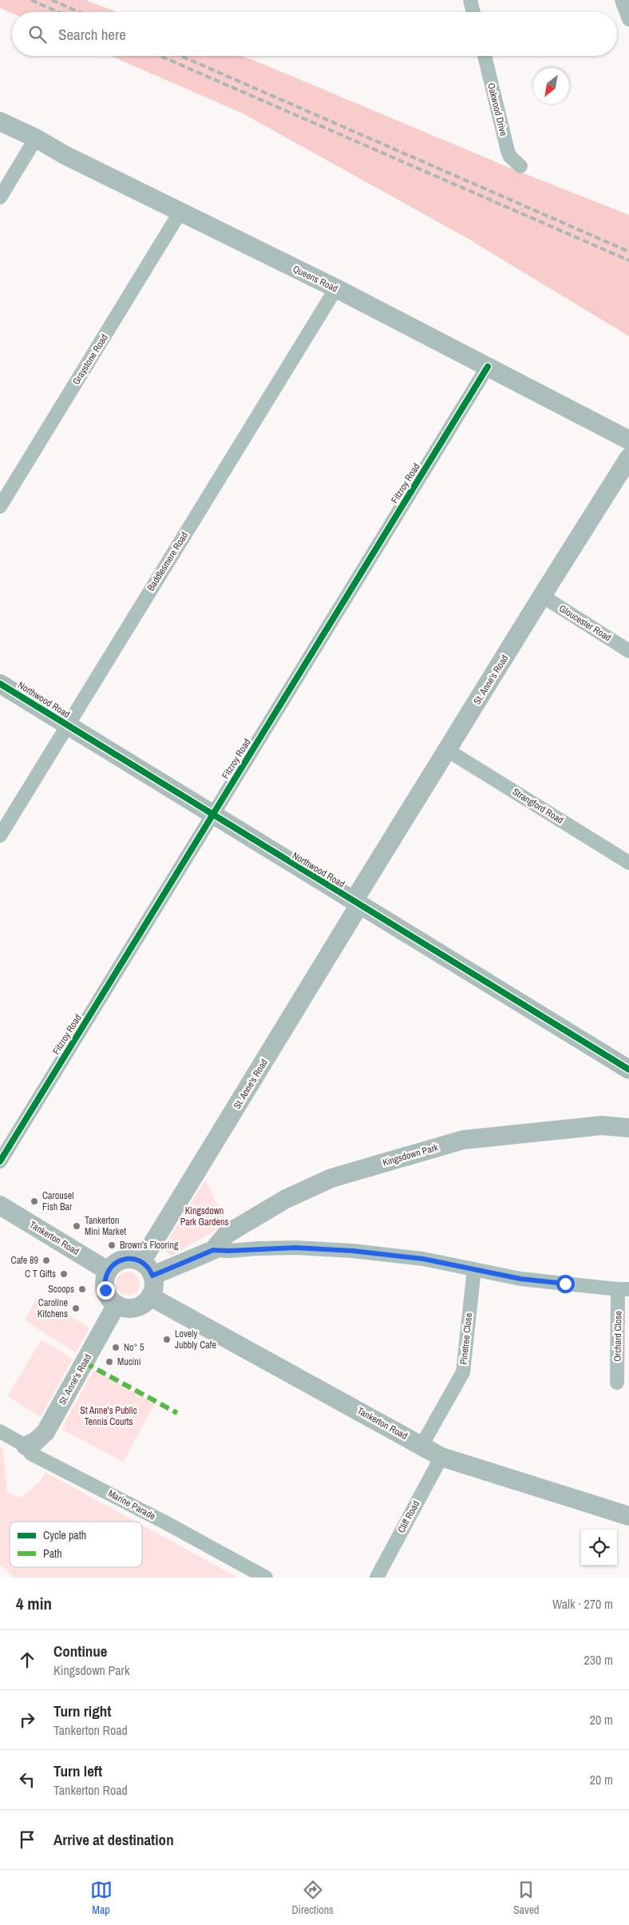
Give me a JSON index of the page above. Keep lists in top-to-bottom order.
{
  "streets": {
    "street": [
      "Oakwood Drive",
      "Queens Road",
      "Graystone Road",
      "Fitzroy Road",
      "Baddlesmere Road",
      "Gloucester Road",
      "St. Anne's Road",
      "Northwood Road",
      "Strangford Road",
      "Kingsdown Park",
      "Tankerton Road",
      "Orchard Close",
      "Pinetree Close",
      "Marine Parade",
      "Cliff Road"
    ]
  },
  "crossings": [
    ["Queens Road", "Graystone Road"],
    ["Queens Road", "Fitzroy Road"],
    ["Queens Road", "Baddlesmere Road"],
    ["Fitzroy Road", "Northwood Road"],
    ["Baddlesmere Road", "Northwood Road"],
    ["Gloucester Road", "St. Anne's Road"],
    ["St. Anne's Road", "Northwood Road"],
    ["St. Anne's Road", "Strangford Road"],
    ["St. Anne's Road", "Kingsdown Park"],
    ["St. Anne's Road", "Tankerton Road"],
    ["St. Anne's Road", "Marine Parade"],
    ["Kingsdown Park", "Tankerton Road"],
    ["Kingsdown Park", "Orchard Close"],
    ["Kingsdown Park", "Pinetree Close"],
    ["Tankerton Road", "Pinetree Close"],
    ["Tankerton Road", "Cliff Road"]
  ],
  "parks": ["Kingsdown Park Gardens", "St Anne's Public Tennis Courts"],
  "places": [
    "Carousel Fish Bar",
    "Tankerton Mini Market",
    "Brown's Flooring",
    "Cafe 89",
    "C T Gifts",
    "Scoops",
    "Caroline Kitchens",
    "Lovely Jubbly Cafe",
    "No° 5",
    "Mucini"
  ],
  "legend": ["Cycle path", "Path"],
  "north": "bottom left",
  "page": {
    "search": "Search here",
    "heading": ["4 min", "Walk · 270 m"],
    "list": [
      ["Continue", "Kingsdown Park", "230 m"],
      ["Turn right", "Tankerton Road", "20 m"],
      ["Turn left", "Tankerton Road", "20 m"],
      "Arrive at destination"
    ],
    "nav": ["Map", "Directions", "Saved"]
  }
}
